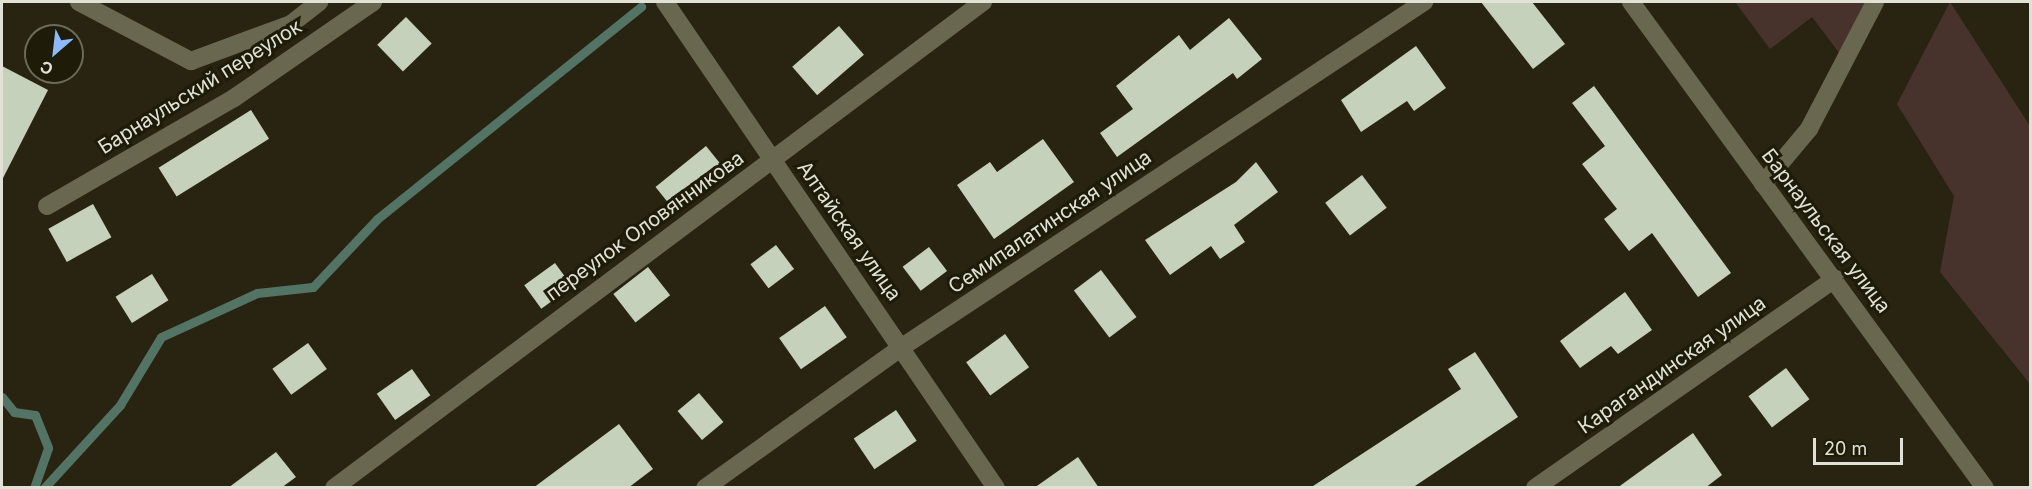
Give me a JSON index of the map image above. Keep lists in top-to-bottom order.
{
  "streets": {
    "street": [
      "Барнаульский переулок",
      "Семипалатинская улица",
      "переулок Оловянникова",
      "Алтайская улица",
      "Барнаульская улица",
      "Карагандинская улица"
    ]
  },
  "crossings": [
    ["Семипалатинская улица", "Алтайская улица"],
    ["переулок Оловянникова", "Алтайская улица"],
    ["Барнаульская улица", "Карагандинская улица"]
  ],
  "scale_bar": "20 m",
  "north": "bottom left"
}
